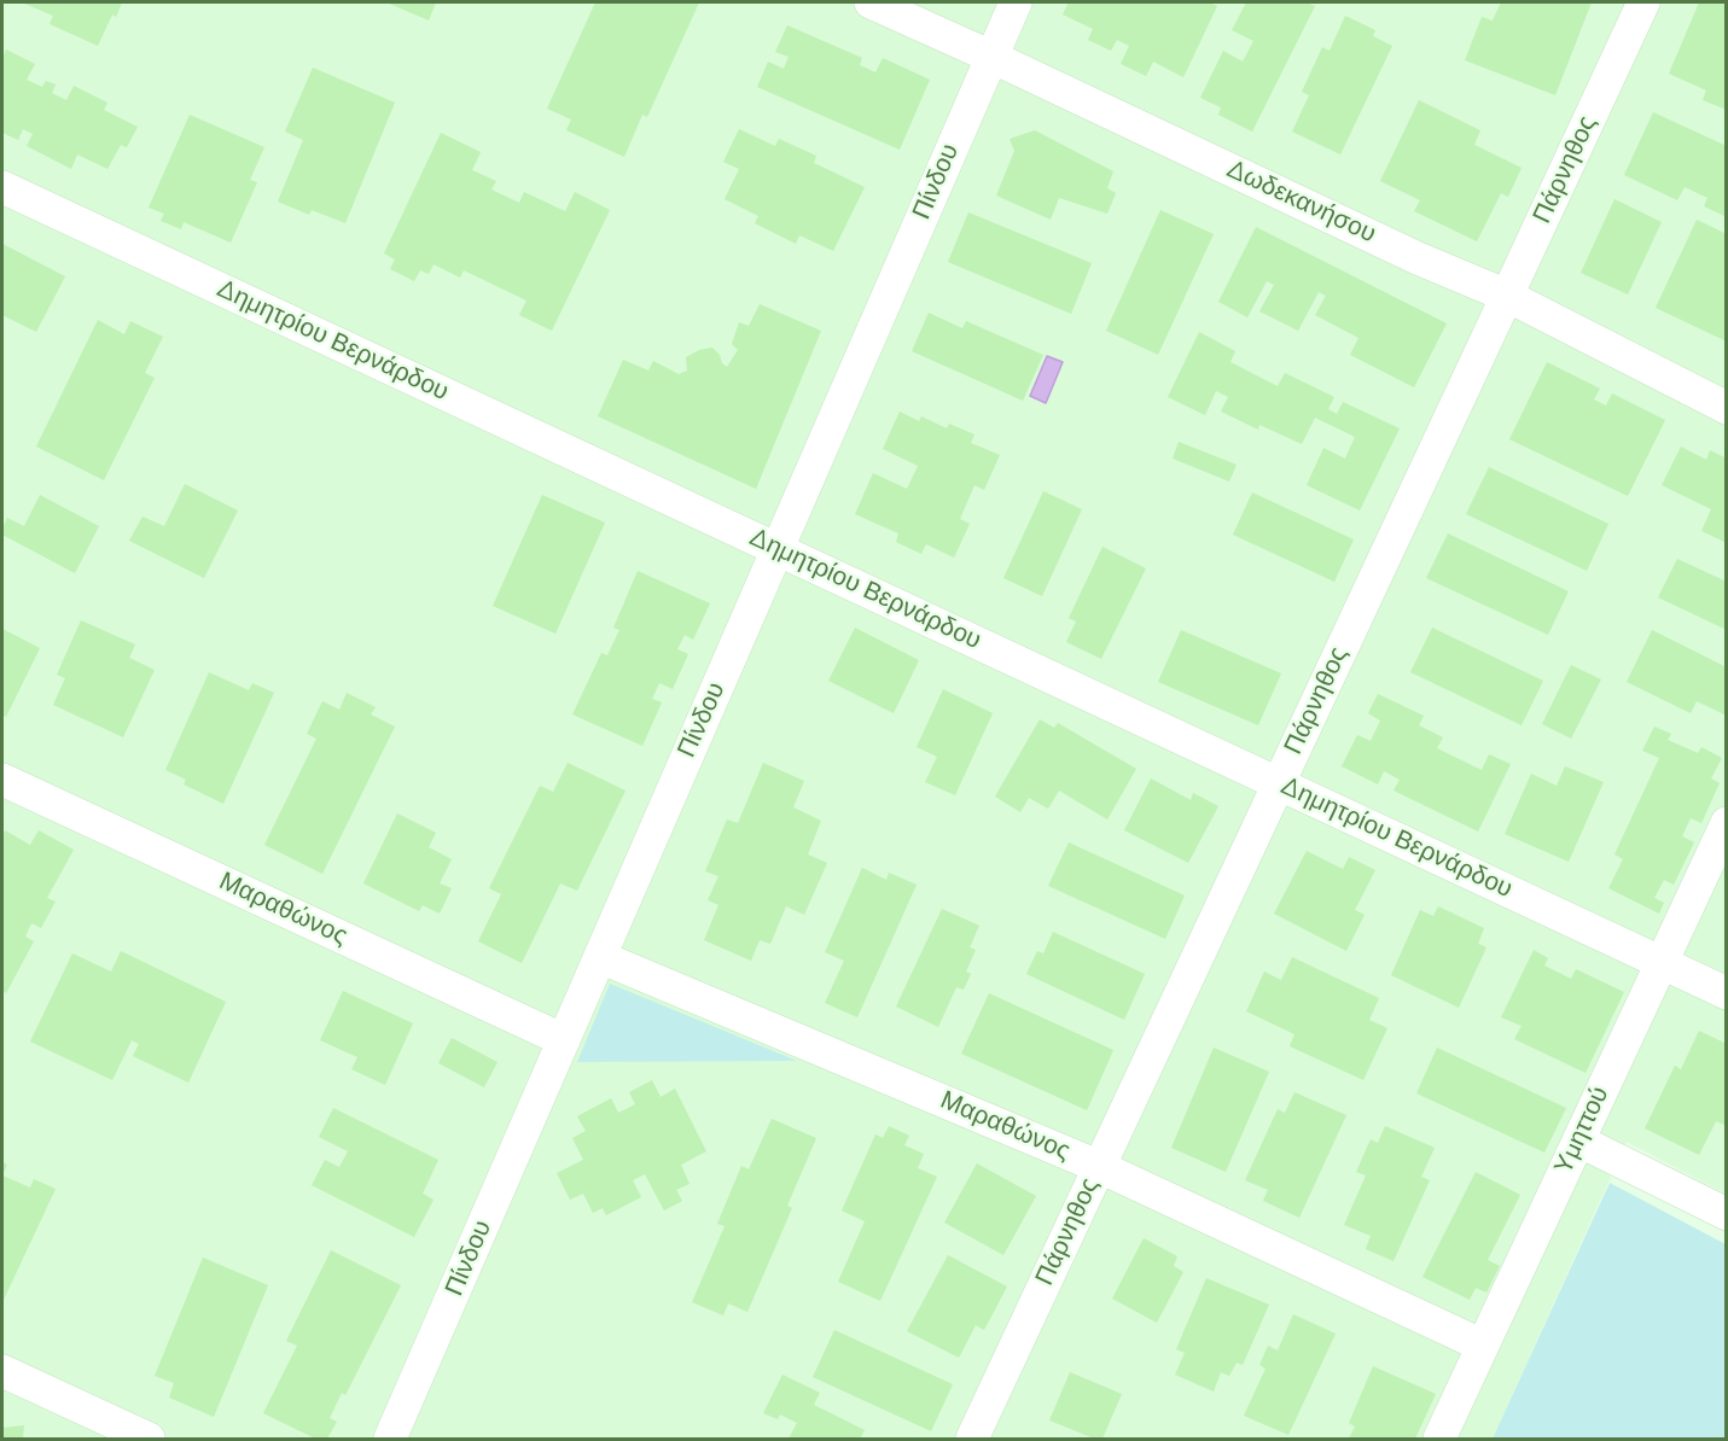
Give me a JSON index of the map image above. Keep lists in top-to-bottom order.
{
  "streets": {
    "street": [
      "Πάρνηθος",
      "Πίνδου",
      "Δωδεκανήσου",
      "Δημητρίου Βερνάρδου",
      "Μαραθώνος",
      "Υμηττού"
    ]
  },
  "crossings": [
    ["Πάρνηθος", "Δωδεκανήσου"],
    ["Πάρνηθος", "Δημητρίου Βερνάρδου"],
    ["Πάρνηθος", "Μαραθώνος"],
    ["Πίνδου", "Δωδεκανήσου"],
    ["Πίνδου", "Δημητρίου Βερνάρδου"],
    ["Πίνδου", "Μαραθώνος"],
    ["Δημητρίου Βερνάρδου", "Υμηττού"],
    ["Μαραθώνος", "Υμηττού"]
  ]
}
